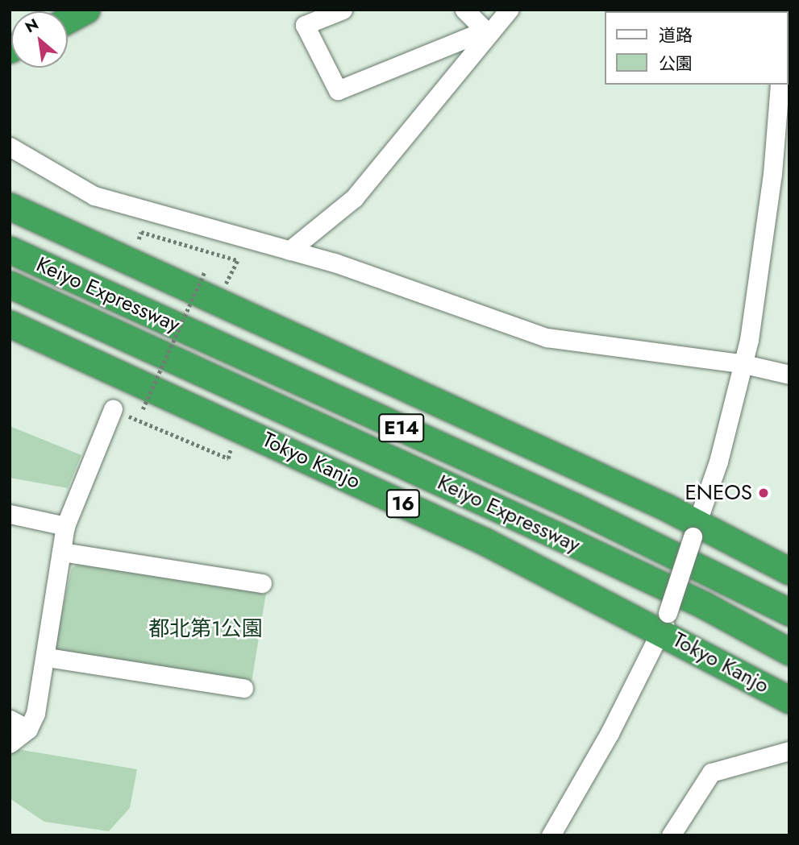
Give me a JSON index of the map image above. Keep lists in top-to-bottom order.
{
  "streets": {
    "highway": [
      "Keiyo Expressway",
      "E14",
      "Tokyo Kanjo",
      "16"
    ]
  },
  "parks": ["都北第1公園"],
  "places": ["ENEOS"],
  "legend": ["道路", "公園"],
  "north": "top left"
}
